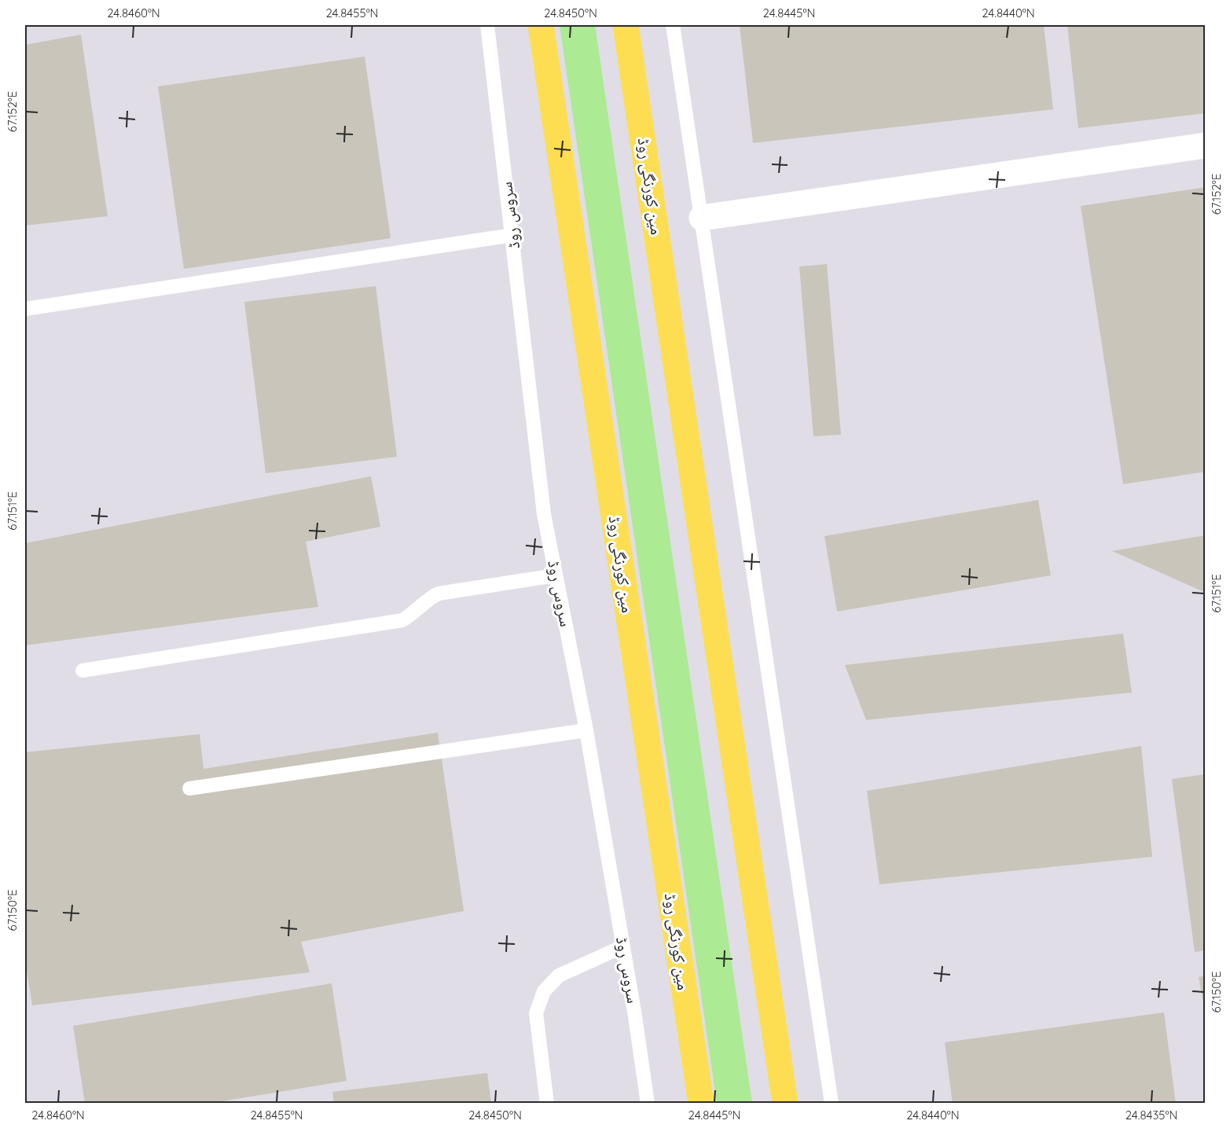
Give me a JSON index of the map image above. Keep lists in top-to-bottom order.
{
  "streets": {
    "main road": ["مین کورنگی روڈ"],
    "lane": ["سروس روڈ"]
  },
  "coordinates": [
    "24.8460°N",
    "24.8455°N",
    "24.8450°N",
    "24.8445°N",
    "24.8440°N",
    "67.152°E",
    "67.151°E",
    "67.150°E",
    "24.8435°N"
  ]
}
